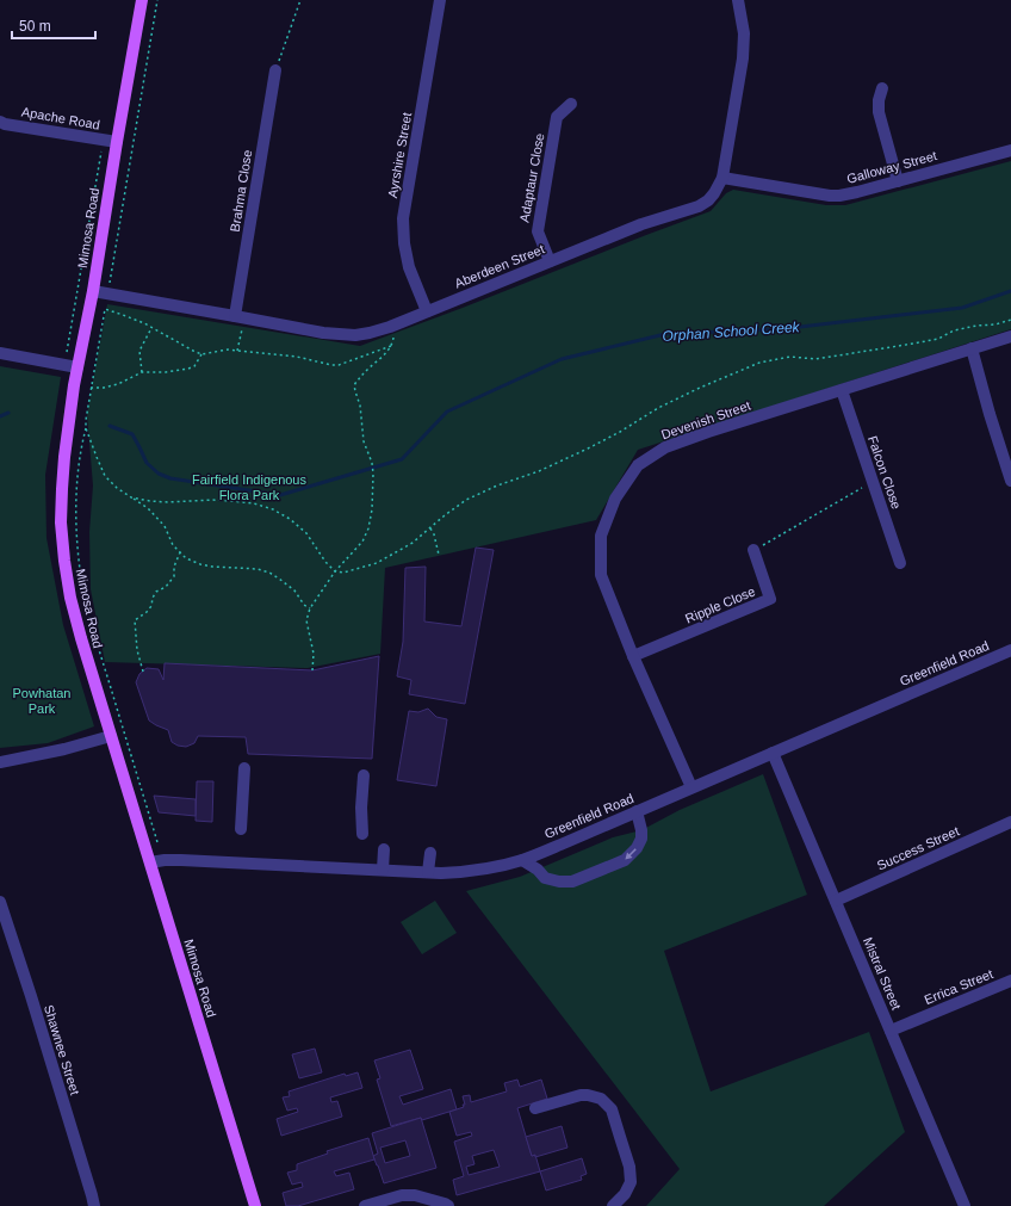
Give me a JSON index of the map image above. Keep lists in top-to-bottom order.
{
  "streets": {
    "main road": ["Mimosa Road"],
    "street": [
      "Apache Road",
      "Ayrshire Street",
      "Galloway Street",
      "Adaptaur Close",
      "Brahma Close",
      "Aberdeen Street",
      "Devenish Street",
      "Falcon Close",
      "Ripple Close",
      "Greenfield Road",
      "Success Street",
      "Mistral Street",
      "Errica Street",
      "Shawnee Street"
    ]
  },
  "crossings": [
    ["Apache Road", "Mimosa Road"],
    ["Ayrshire Street", "Aberdeen Street"],
    ["Galloway Street", "Aberdeen Street"],
    ["Adaptaur Close", "Aberdeen Street"],
    ["Brahma Close", "Aberdeen Street"],
    ["Mimosa Road", "Aberdeen Street"],
    ["Mimosa Road", "Greenfield Road"],
    ["Devenish Street", "Falcon Close"],
    ["Devenish Street", "Ripple Close"],
    ["Devenish Street", "Greenfield Road"],
    ["Greenfield Road", "Mistral Street"],
    ["Success Street", "Mistral Street"],
    ["Mistral Street", "Errica Street"]
  ],
  "water": ["Orphan School Creek"],
  "parks": ["Fairfield Indigenous Flora Park", "Powhatan Park"],
  "scale_bar": "50 m"
}
